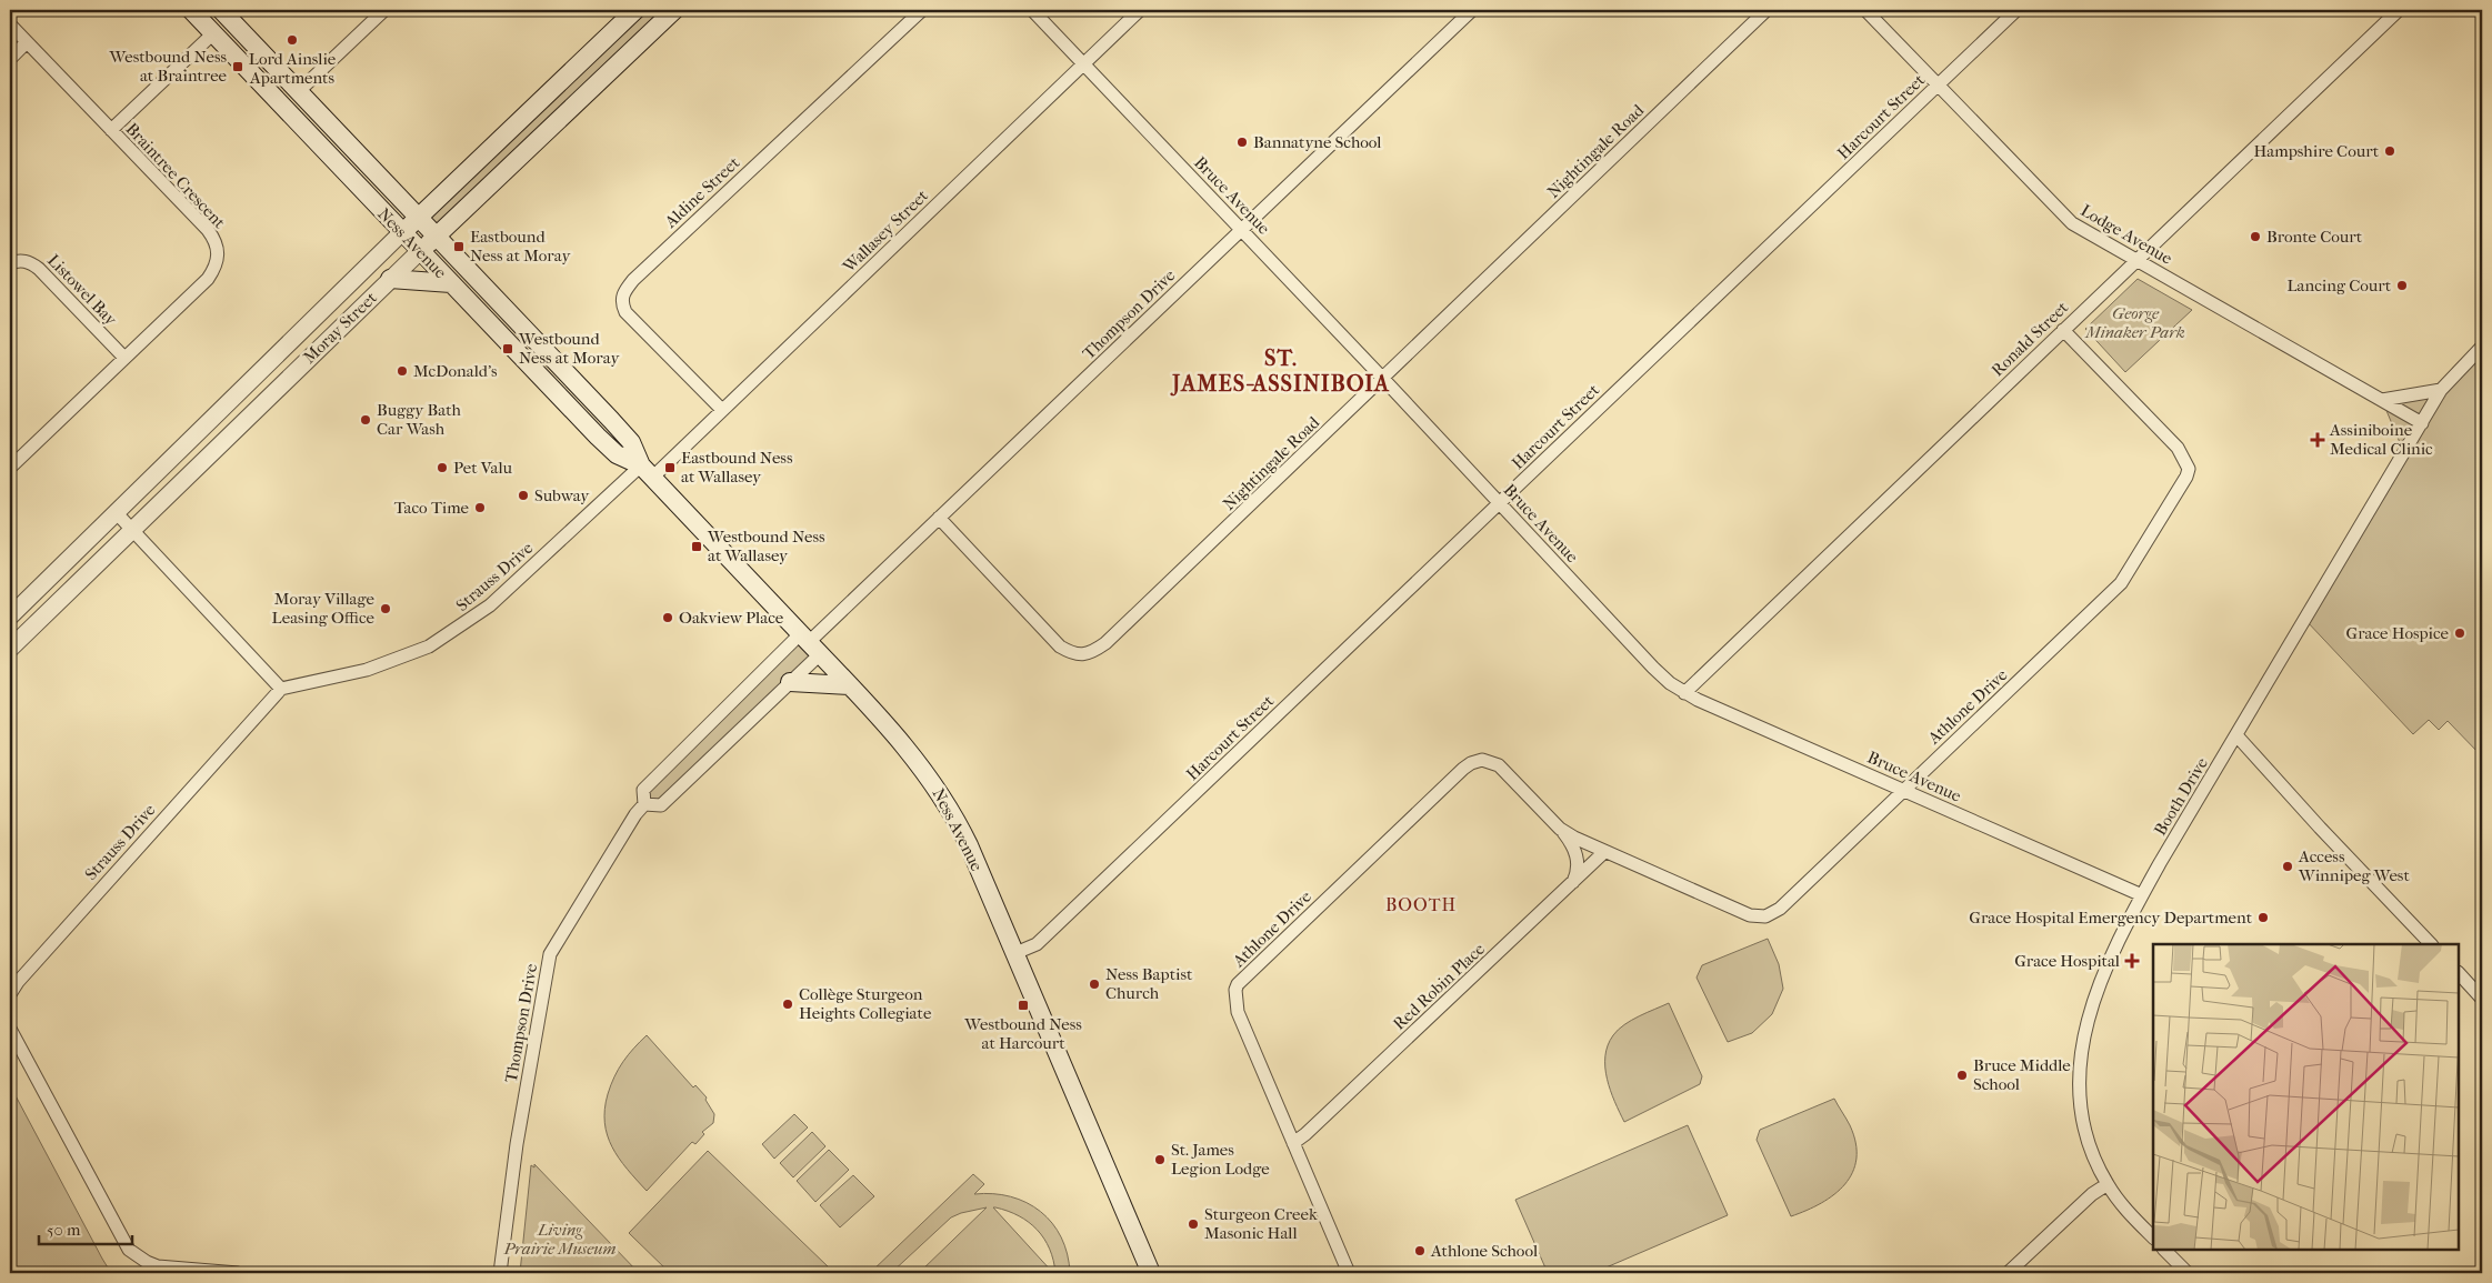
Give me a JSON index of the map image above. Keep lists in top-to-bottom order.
{
  "streets": {
    "main road": ["Ness Avenue", "Moray Street"],
    "street": [
      "Harcourt Street",
      "Nightingale Road",
      "Braintree Crescent",
      "Aldine Street",
      "Bruce Avenue",
      "Wallasey Street",
      "Lodge Avenue",
      "Listowel Bay",
      "Thompson Drive",
      "Ronald Street",
      "Strauss Drive",
      "Athlone Drive",
      "Booth Drive",
      "Red Robin Place"
    ]
  },
  "crossings": [
    ["Harcourt Street", "Bruce Avenue"],
    ["Harcourt Street", "Lodge Avenue"],
    ["Harcourt Street", "Ness Avenue"],
    ["Nightingale Road", "Bruce Avenue"],
    ["Nightingale Road", "Thompson Drive"],
    ["Braintree Crescent", "Listowel Bay"],
    ["Aldine Street", "Wallasey Street"],
    ["Bruce Avenue", "Wallasey Street"],
    ["Bruce Avenue", "Thompson Drive"],
    ["Bruce Avenue", "Ronald Street"],
    ["Bruce Avenue", "Athlone Drive"],
    ["Bruce Avenue", "Booth Drive"],
    ["Wallasey Street", "Ness Avenue"],
    ["Wallasey Street", "Strauss Drive"],
    ["Lodge Avenue", "Ronald Street"],
    ["Lodge Avenue", "Booth Drive"],
    ["Ness Avenue", "Thompson Drive"],
    ["Ness Avenue", "Moray Street"],
    ["Ness Avenue", "Strauss Drive"],
    ["Ronald Street", "Athlone Drive"],
    ["Athlone Drive", "Red Robin Place"]
  ],
  "districts": ["ST. JAMES-ASSINIBOIA", "BOOTH"],
  "parks": ["George Minaker Park", "Living Prairie Museum"],
  "places": {
    "other": [
      "Lord Ainslie Apartments",
      "Bannatyne School",
      "Hampshire Court",
      "Bronte Court",
      "Lancing Court",
      "McDonald's",
      "Buggy Bath Car Wash",
      "Pet Valu",
      "Subway",
      "Taco Time",
      "Moray Village Leasing Office",
      "Oakview Place",
      "Grace Hospice",
      "Access Winnipeg West",
      "Grace Hospital Emergency Department",
      "Ness Baptist Church",
      "Collège Sturgeon Heights Collegiate",
      "Bruce Middle School",
      "St. James Legion Lodge",
      "Sturgeon Creek Masonic Hall",
      "Athlone School"
    ],
    "transit": [
      "Westbound Ness at Braintree",
      "Eastbound Ness at Moray",
      "Westbound Ness at Moray",
      "Eastbound Ness at Wallasey",
      "Westbound Ness at Wallasey",
      "Westbound Ness at Harcourt"
    ],
    "health": ["Assiniboine Medical Clinic", "Grace Hospital"]
  },
  "scale_bar": "50 m"
}
